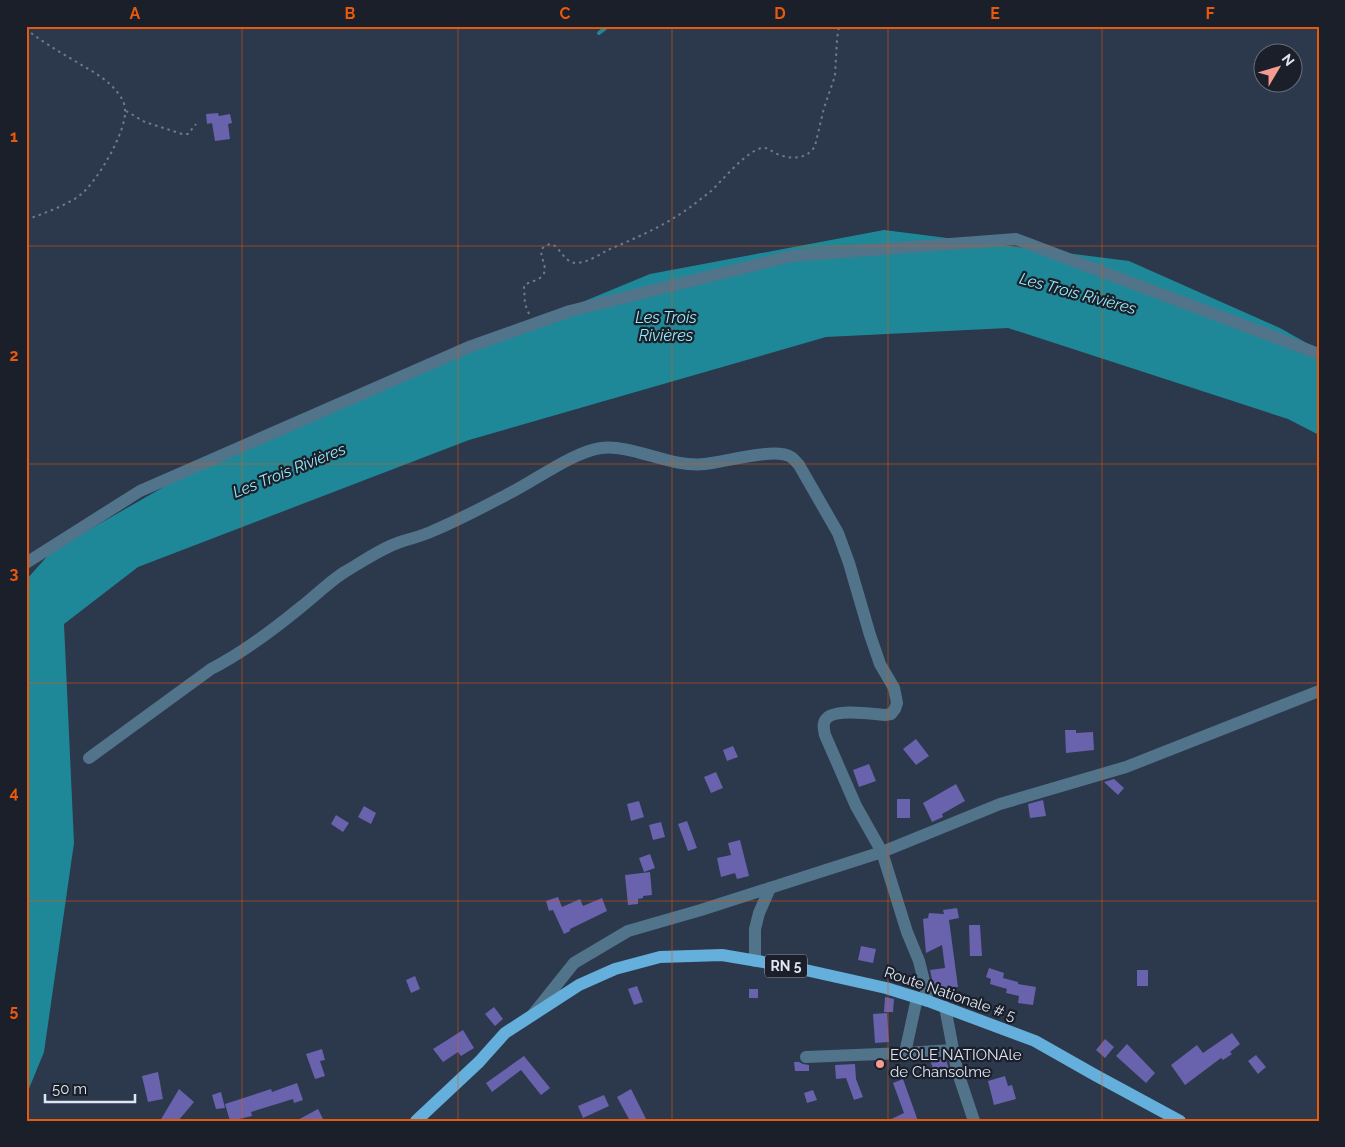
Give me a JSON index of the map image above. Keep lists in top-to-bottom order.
{
  "streets": {
    "main road": ["RN 5", "Route Nationale # 5"]
  },
  "water": ["Les Trois Rivières"],
  "places": ["ECOLE NATIONAle de Chansolme"],
  "scale_bar": "50 m",
  "north": "top right",
  "grid": {
    "columns": [
      "A",
      "B",
      "C",
      "D",
      "E",
      "F"
    ],
    "rows": [
      "1",
      "2",
      "3",
      "4",
      "5"
    ]
  }
}
